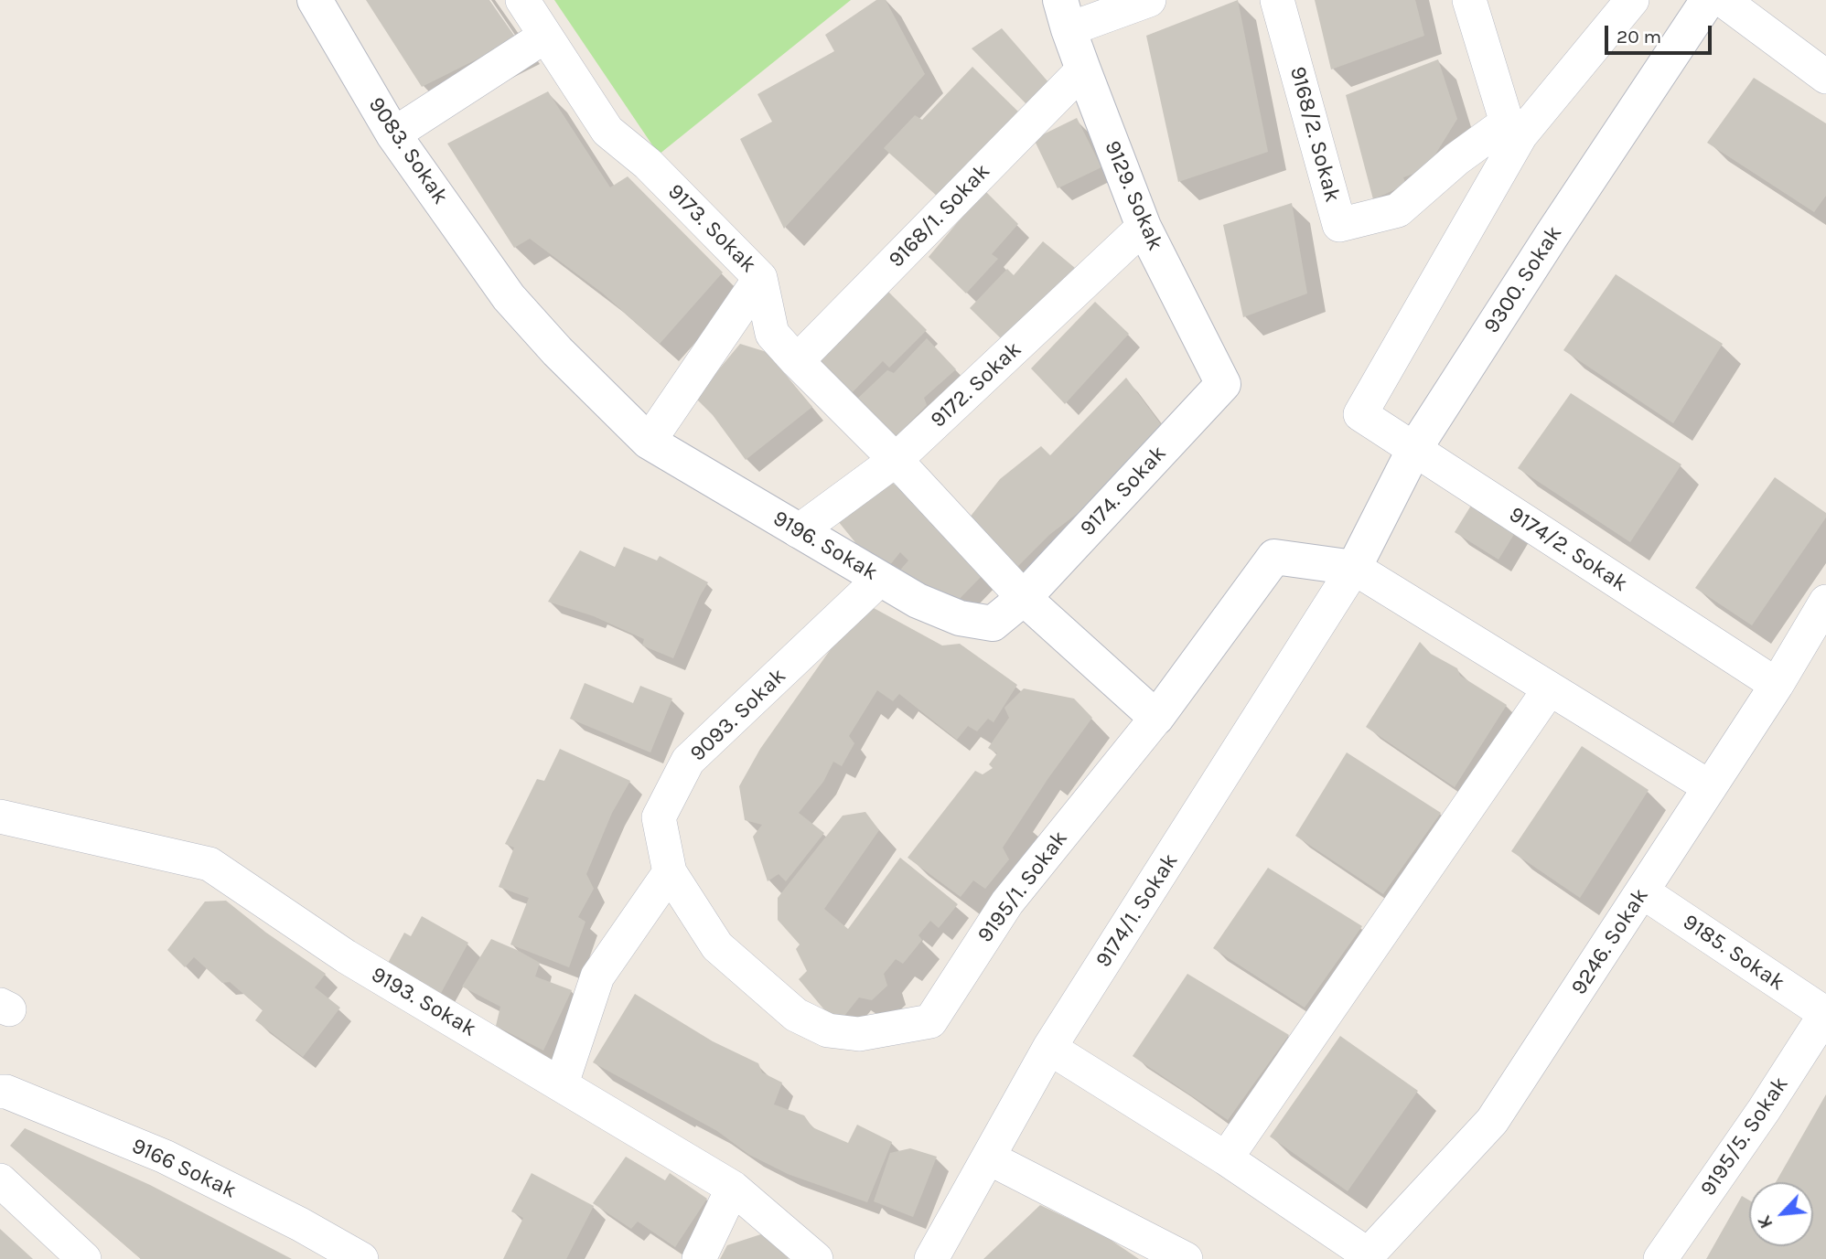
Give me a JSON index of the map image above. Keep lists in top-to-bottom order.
{
  "streets": {
    "street": [
      "9168/2. Sokak",
      "9083. Sokak",
      "9129. Sokak",
      "9168/1. Sokak",
      "9173. Sokak",
      "9300. Sokak",
      "9172. Sokak",
      "9174. Sokak",
      "9196. Sokak",
      "9174/2. Sokak",
      "9093. Sokak",
      "9195/1. Sokak",
      "9174/1. Sokak",
      "9246. Sokak",
      "9185. Sokak",
      "9193. Sokak",
      "9195/5. Sokak",
      "9166 Sokak"
    ]
  },
  "crossings": [
    ["9168/2. Sokak", "9174/2. Sokak"],
    ["9083. Sokak", "9196. Sokak"],
    ["9129. Sokak", "9168/1. Sokak"],
    ["9129. Sokak", "9172. Sokak"],
    ["9129. Sokak", "9174. Sokak"],
    ["9168/1. Sokak", "9173. Sokak"],
    ["9173. Sokak", "9172. Sokak"],
    ["9173. Sokak", "9174. Sokak"],
    ["9173. Sokak", "9196. Sokak"],
    ["9300. Sokak", "9174/2. Sokak"],
    ["9300. Sokak", "9195/1. Sokak"],
    ["9300. Sokak", "9174/1. Sokak"],
    ["9172. Sokak", "9196. Sokak"],
    ["9174. Sokak", "9196. Sokak"],
    ["9196. Sokak", "9093. Sokak"],
    ["9174/2. Sokak", "9246. Sokak"],
    ["9093. Sokak", "9195/1. Sokak"],
    ["9195/1. Sokak", "9174/1. Sokak"],
    ["9246. Sokak", "9185. Sokak"],
    ["9185. Sokak", "9195/5. Sokak"]
  ],
  "scale_bar": "20 m",
  "north": "bottom left"
}
